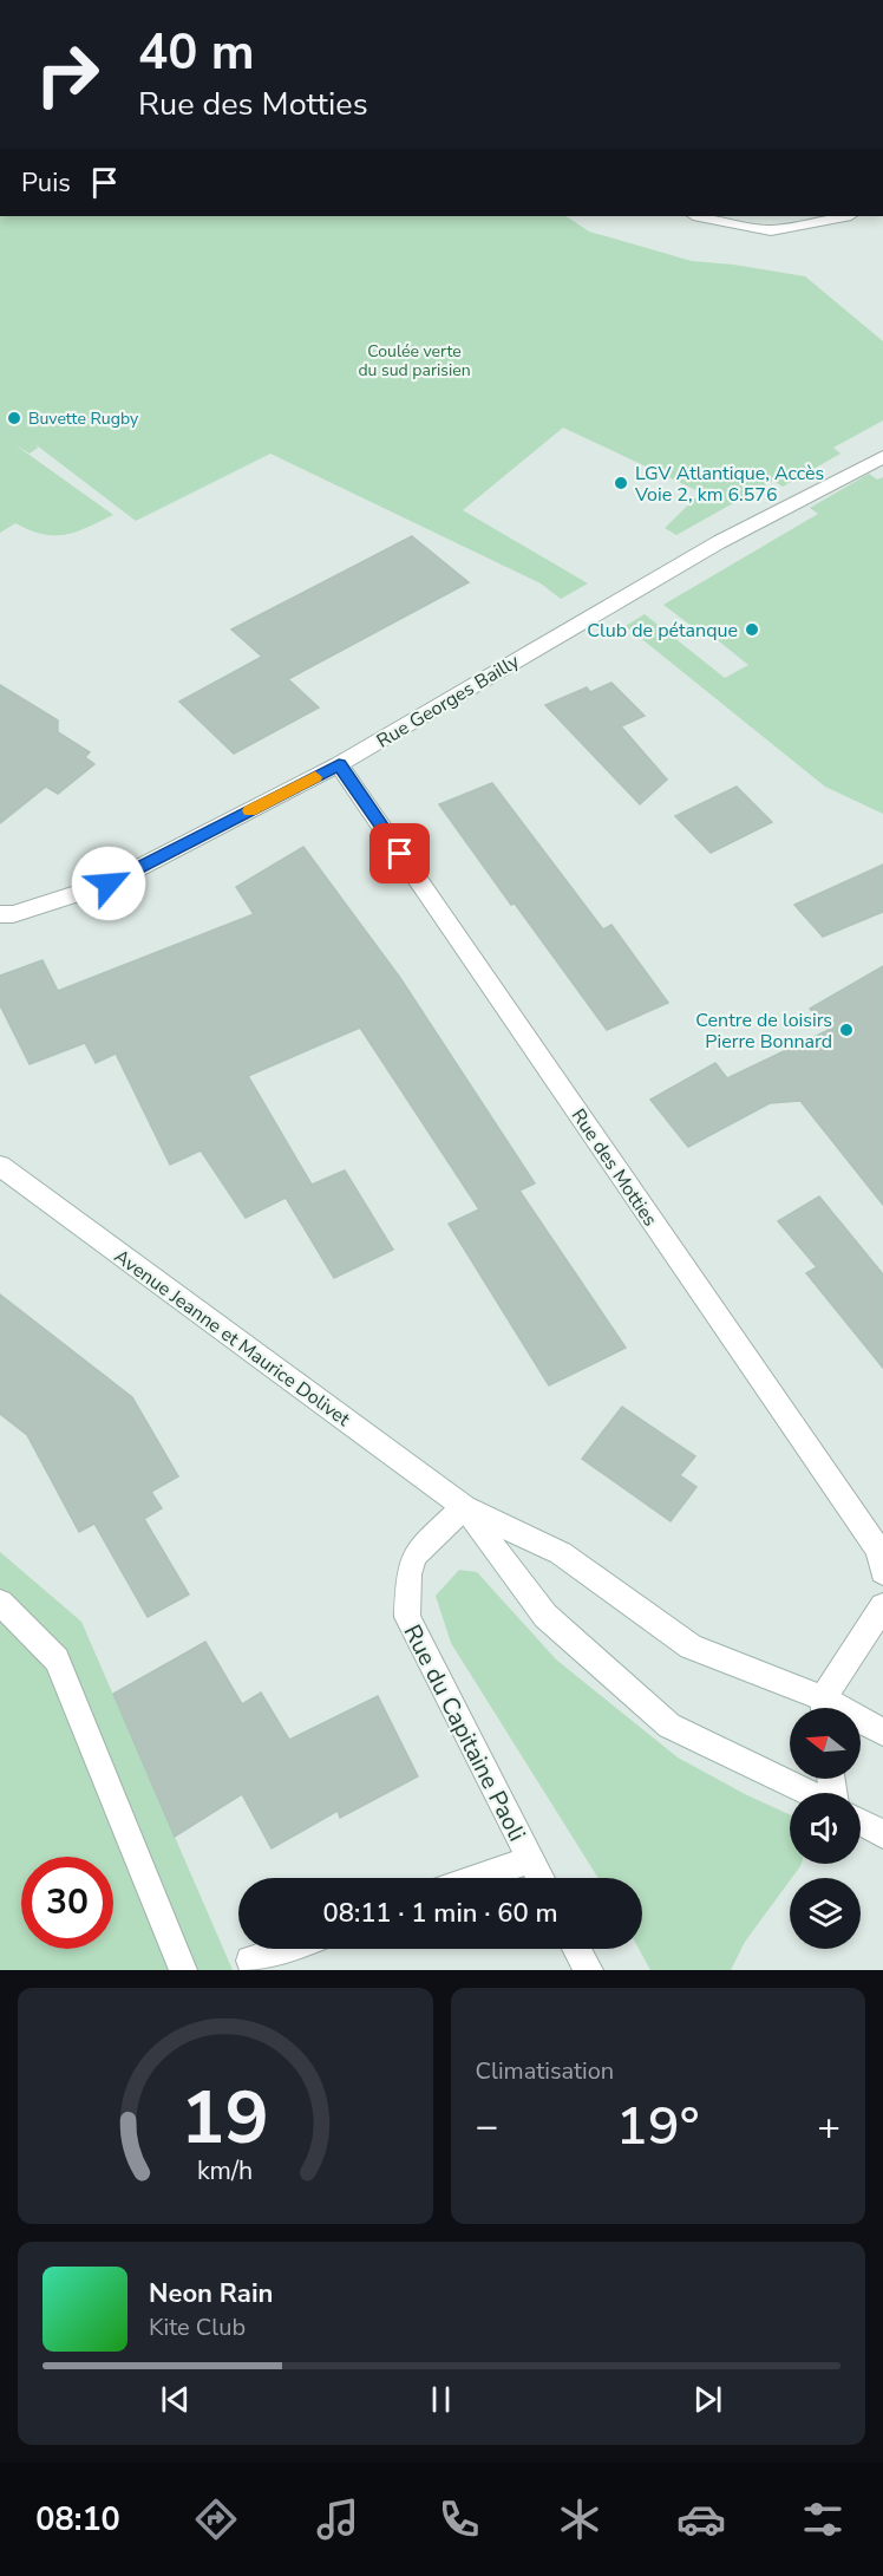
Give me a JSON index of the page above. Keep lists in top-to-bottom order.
{
  "streets": {
    "street": [
      "Rue Georges Bailly",
      "Rue des Motties",
      "Avenue Jeanne et Maurice Dolivet",
      "Rue du Capitaine Paoli"
    ]
  },
  "crossings": [
    ["Rue Georges Bailly", "Rue des Motties"],
    ["Avenue Jeanne et Maurice Dolivet", "Rue du Capitaine Paoli"]
  ],
  "parks": ["Coulée verte du sud parisien"],
  "places": [
    "Buvette Rugby",
    "LGV Atlantique, Accès Voie 2, km 6.576",
    "Club de pétanque",
    "Centre de loisirs Pierre Bonnard"
  ],
  "north": "left",
  "page": {
    "turn": ["40 m", "Rue des Motties"],
    "then": "Puis",
    "limit": "30",
    "trip": "08:11 · 1 min · 60 m",
    "tile": "Climatisation",
    "heat": ["−", "19°", "+"],
    "song": ["Neon Rain", "Kite Club"],
    "tabs": "08:10",
    "gauge": ["19", "km/h"]
  }
}
